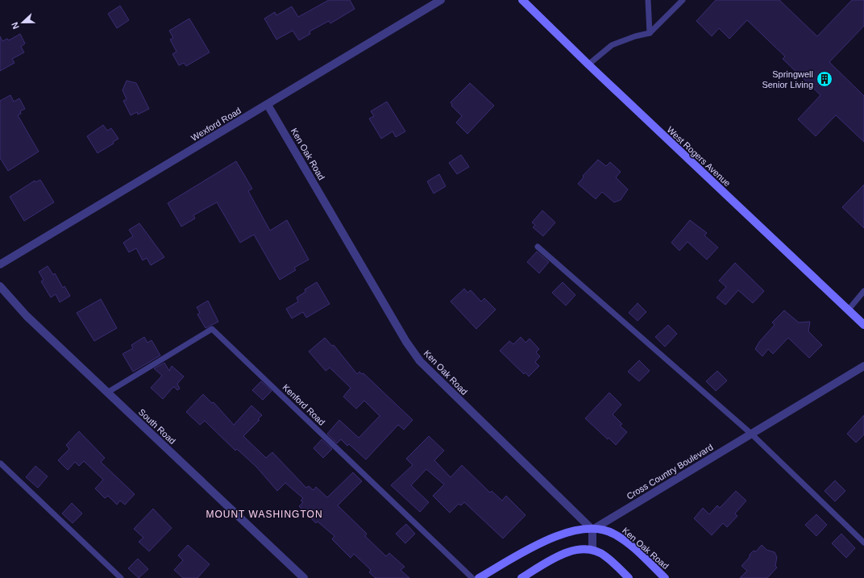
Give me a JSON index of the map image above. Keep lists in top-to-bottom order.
{
  "streets": {
    "street": [
      "Wexford Road",
      "Ken Oak Road",
      "West Rogers Avenue",
      "South Road",
      "Cross Country Boulevard"
    ],
    "lane": ["Kenford Road"]
  },
  "crossings": [
    ["Wexford Road", "Ken Oak Road"],
    ["Ken Oak Road", "Cross Country Boulevard"],
    ["Kenford Road", "South Road"]
  ],
  "districts": ["MOUNT WASHINGTON"],
  "places": {
    "building": ["Springwell Senior Living"]
  },
  "north": "left"
}
